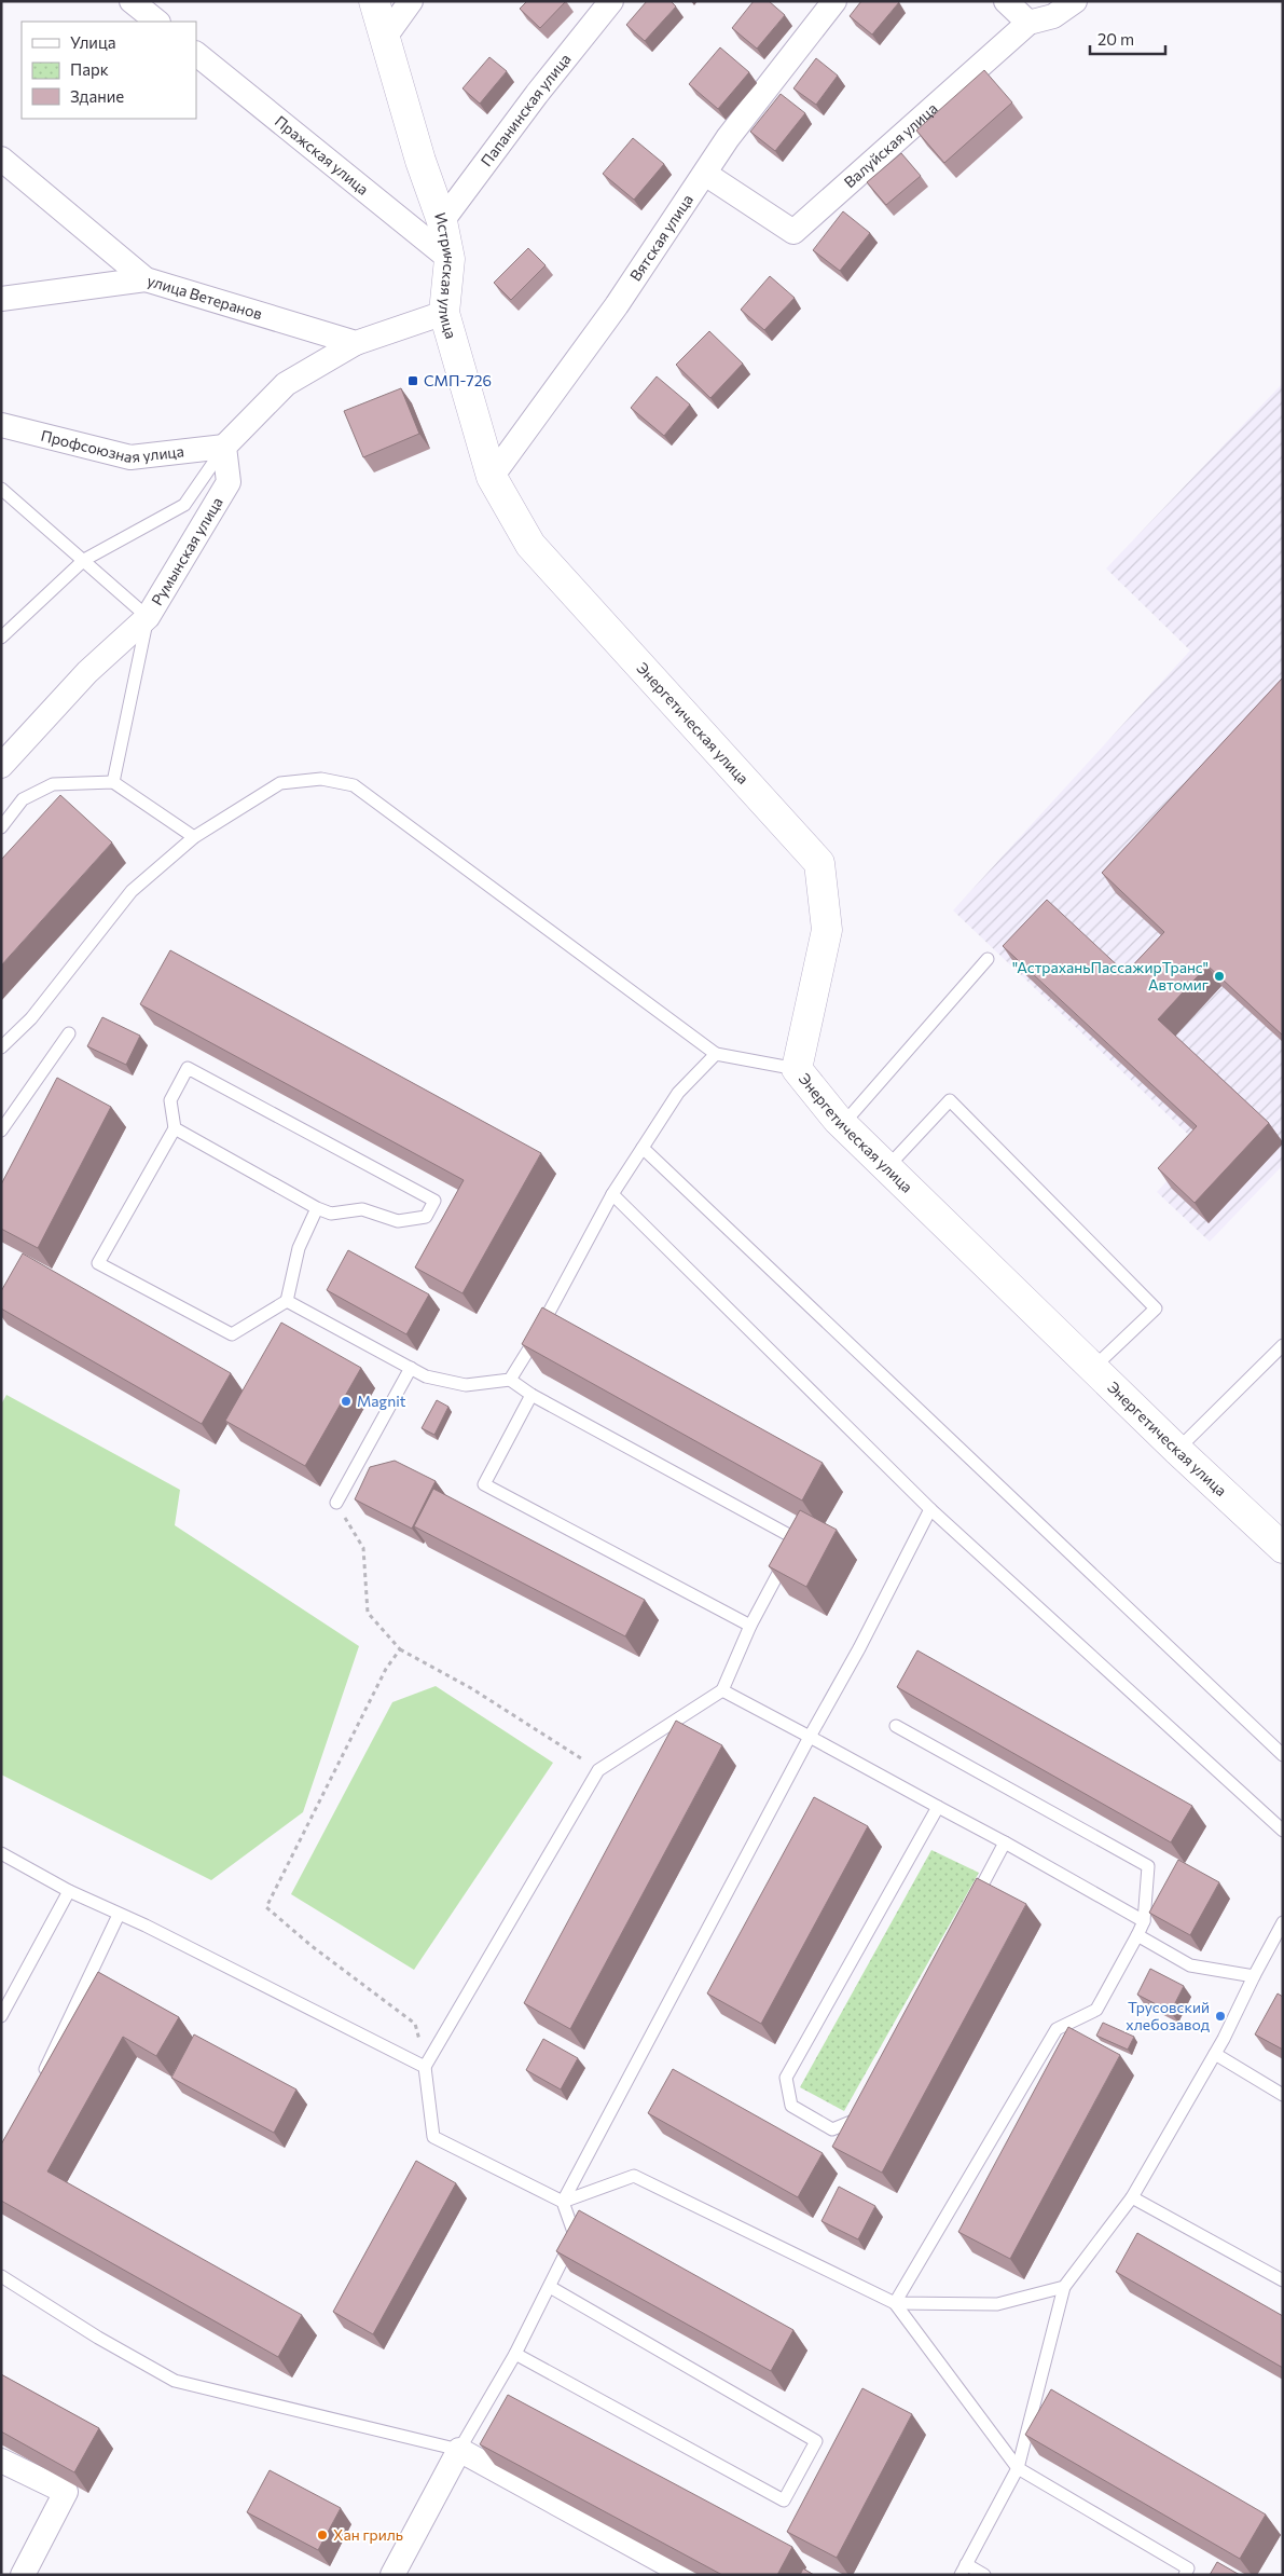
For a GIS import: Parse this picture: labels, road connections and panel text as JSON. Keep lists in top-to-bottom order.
{
  "streets": {
    "street": [
      "Папанинская улица",
      "Валуйская улица",
      "Пражская улица",
      "Вятская улица",
      "Истринская улица",
      "улица Ветеранов",
      "Профсоюзная улица",
      "Румынская улица",
      "Энергетическая улица"
    ]
  },
  "crossings": [
    ["Папанинская улица", "Истринская улица"],
    ["Валуйская улица", "Вятская улица"],
    ["Пражская улица", "Истринская улица"],
    ["Вятская улица", "Истринская улица"],
    ["Истринская улица", "Энергетическая улица"],
    ["Профсоюзная улица", "Румынская улица"]
  ],
  "places": {
    "transit": ["СМП-726"],
    "other": [
      "\"АстраханьПассажирТранс\" Автомиг",
      "Magnit",
      "Трусовский хлебозавод",
      "Хан гриль"
    ]
  },
  "legend": ["Улица", "Парк", "Здание"],
  "scale_bar": "20 m"
}
